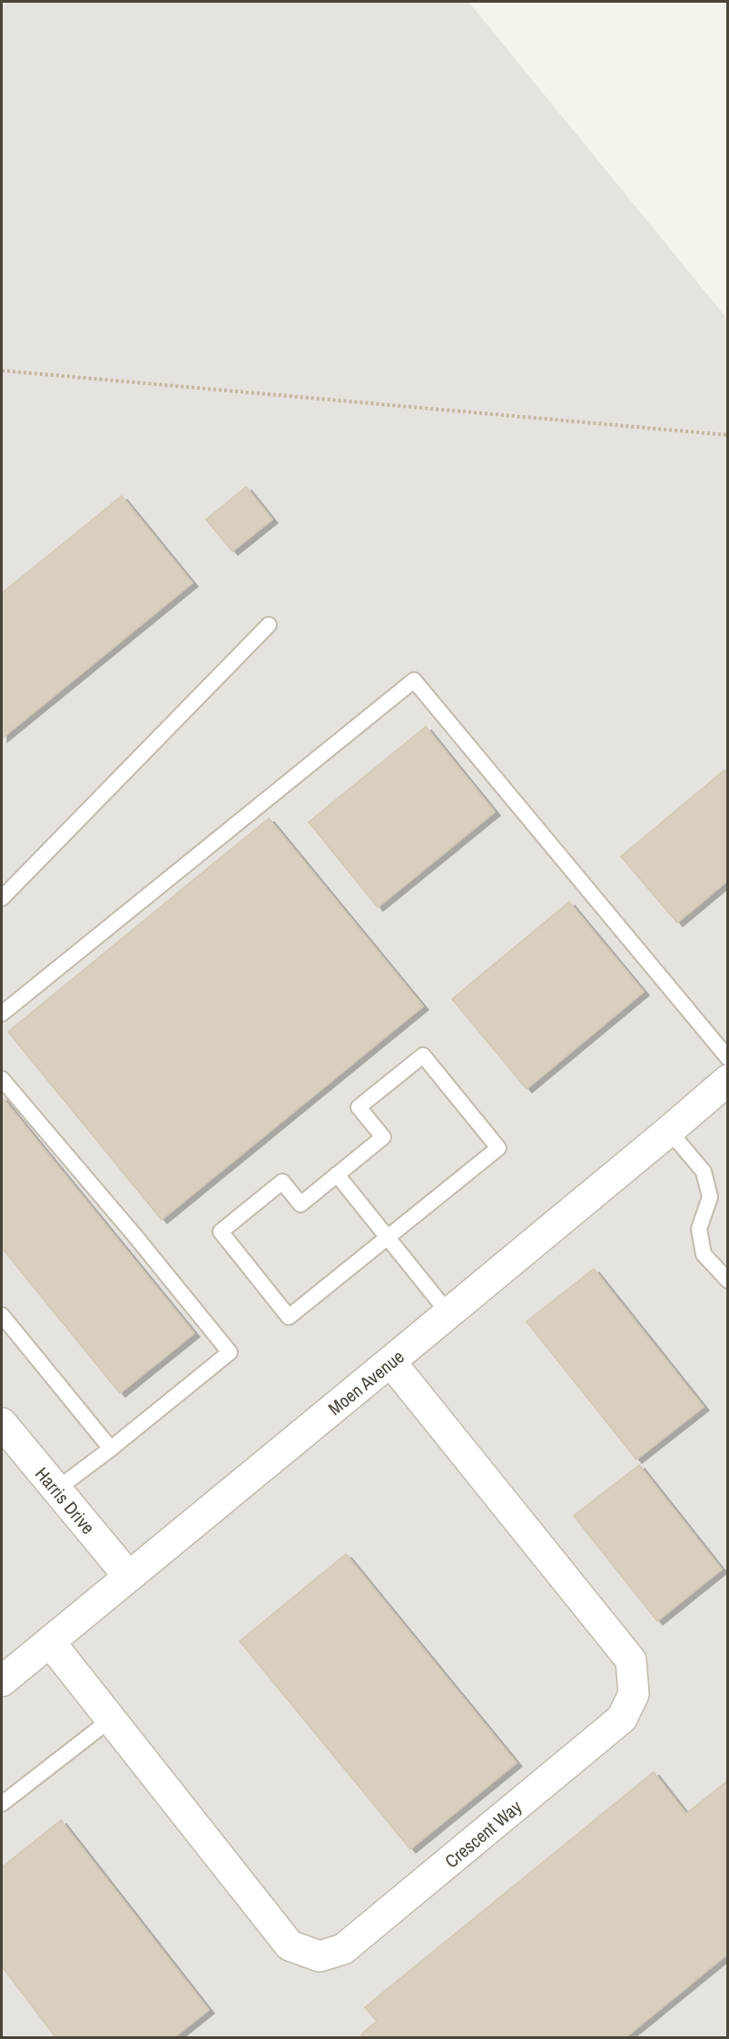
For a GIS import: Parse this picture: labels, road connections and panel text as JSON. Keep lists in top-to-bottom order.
{
  "streets": {
    "street": ["Moen Avenue", "Harris Drive", "Crescent Way"]
  },
  "crossings": [
    ["Moen Avenue", "Harris Drive"],
    ["Moen Avenue", "Crescent Way"]
  ]
}
